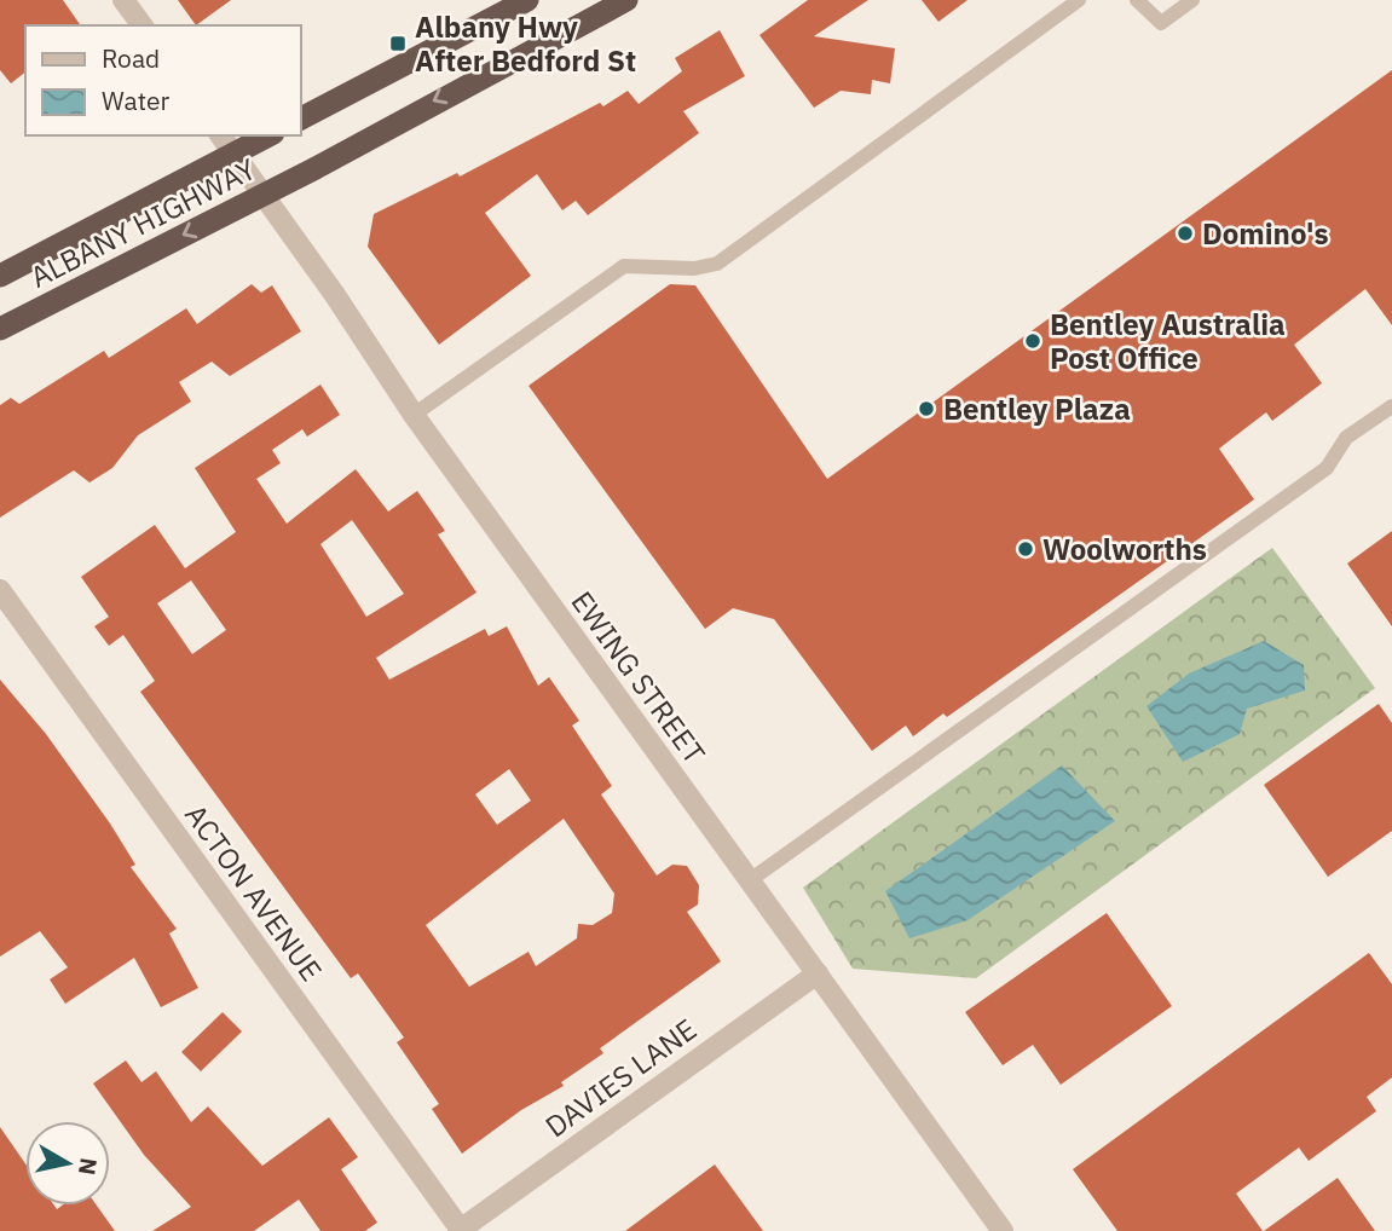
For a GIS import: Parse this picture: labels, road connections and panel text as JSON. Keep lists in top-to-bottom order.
{
  "streets": {
    "highway": ["ALBANY HIGHWAY"],
    "street": ["EWING STREET", "ACTON AVENUE", "DAVIES LANE"]
  },
  "crossings": [
    ["ALBANY HIGHWAY", "EWING STREET"],
    ["EWING STREET", "DAVIES LANE"],
    ["ACTON AVENUE", "DAVIES LANE"]
  ],
  "places": {
    "transit": ["Albany Hwy After Bedford St"],
    "other": [
      "Domino's",
      "Bentley Australia Post Office",
      "Bentley Plaza",
      "Woolworths"
    ]
  },
  "legend": ["Road", "Water"],
  "north": "right"
}
